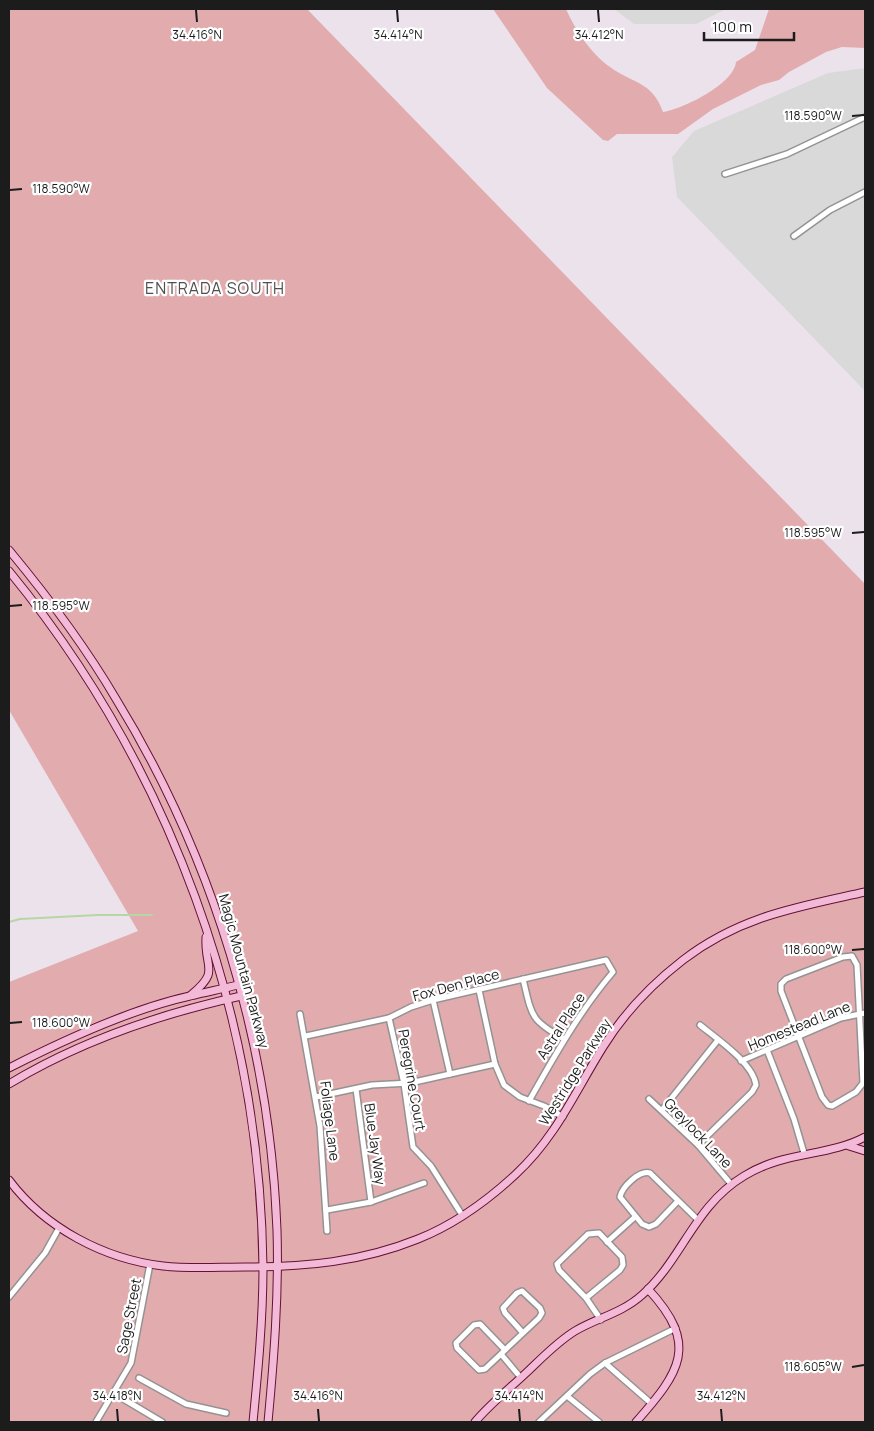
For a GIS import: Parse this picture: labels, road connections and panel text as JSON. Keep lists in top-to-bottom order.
{
  "streets": {
    "street": [
      "Magic Mountain Parkway",
      "Fox Den Place",
      "Astral Place",
      "Homestead Lane",
      "Westridge Parkway",
      "Peregrine Court",
      "Foliage Lane",
      "Greylock Lane",
      "Blue Jay Way",
      "Sage Street"
    ]
  },
  "crossings": [
    ["Magic Mountain Parkway", "Westridge Parkway"],
    ["Fox Den Place", "Astral Place"],
    ["Fox Den Place", "Peregrine Court"],
    ["Fox Den Place", "Foliage Lane"],
    ["Westridge Parkway", "Peregrine Court"],
    ["Westridge Parkway", "Sage Street"]
  ],
  "districts": ["ENTRADA SOUTH"],
  "scale_bar": "100 m",
  "coordinates": [
    "34.416°N",
    "34.414°N",
    "34.412°N",
    "118.590°W",
    "118.595°W",
    "118.600°W",
    "118.605°W",
    "34.418°N"
  ]
}
